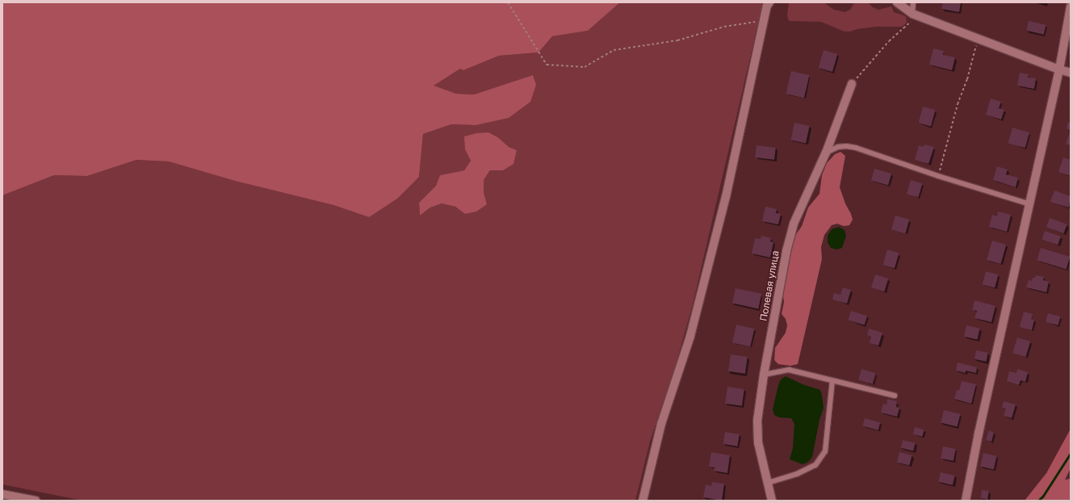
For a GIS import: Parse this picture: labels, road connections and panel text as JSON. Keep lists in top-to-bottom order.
{
  "streets": {
    "street": ["Полевая улица"]
  }
}
